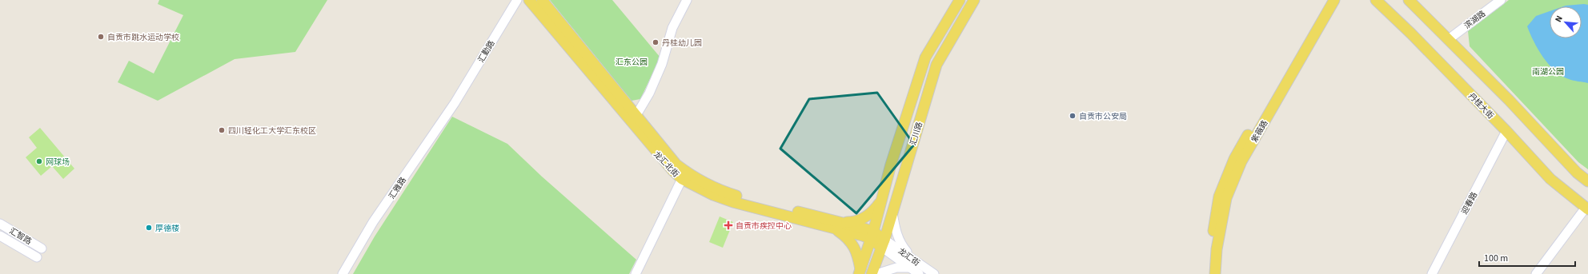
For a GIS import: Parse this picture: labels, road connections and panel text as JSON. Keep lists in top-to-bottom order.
{
  "streets": {
    "main road": [
      "丹桂大街",
      "紫薇路",
      "汇川路",
      "龙汇北街"
    ],
    "street": [
      "滨湖路",
      "汇勤路",
      "汇雅路",
      "迎春路",
      "汇智路",
      "龙汇街"
    ]
  },
  "crossings": [
    ["汇勤路", "汇雅路"],
    ["丹桂大街", "迎春路"],
    ["汇川路", "龙汇北街"],
    ["汇川路", "龙汇街"],
    ["龙汇北街", "龙汇街"]
  ],
  "parks": ["汇东公园", "南湖公园"],
  "places": {
    "other": [
      "自贡市跳水运动学校",
      "丹桂幼儿园",
      "自贡市公安局",
      "四川轻化工大学汇东校区",
      "网球场",
      "厚德楼"
    ],
    "health": ["自贡市疾控中心"]
  },
  "scale_bar": "100 m",
  "north": "top left"
}
